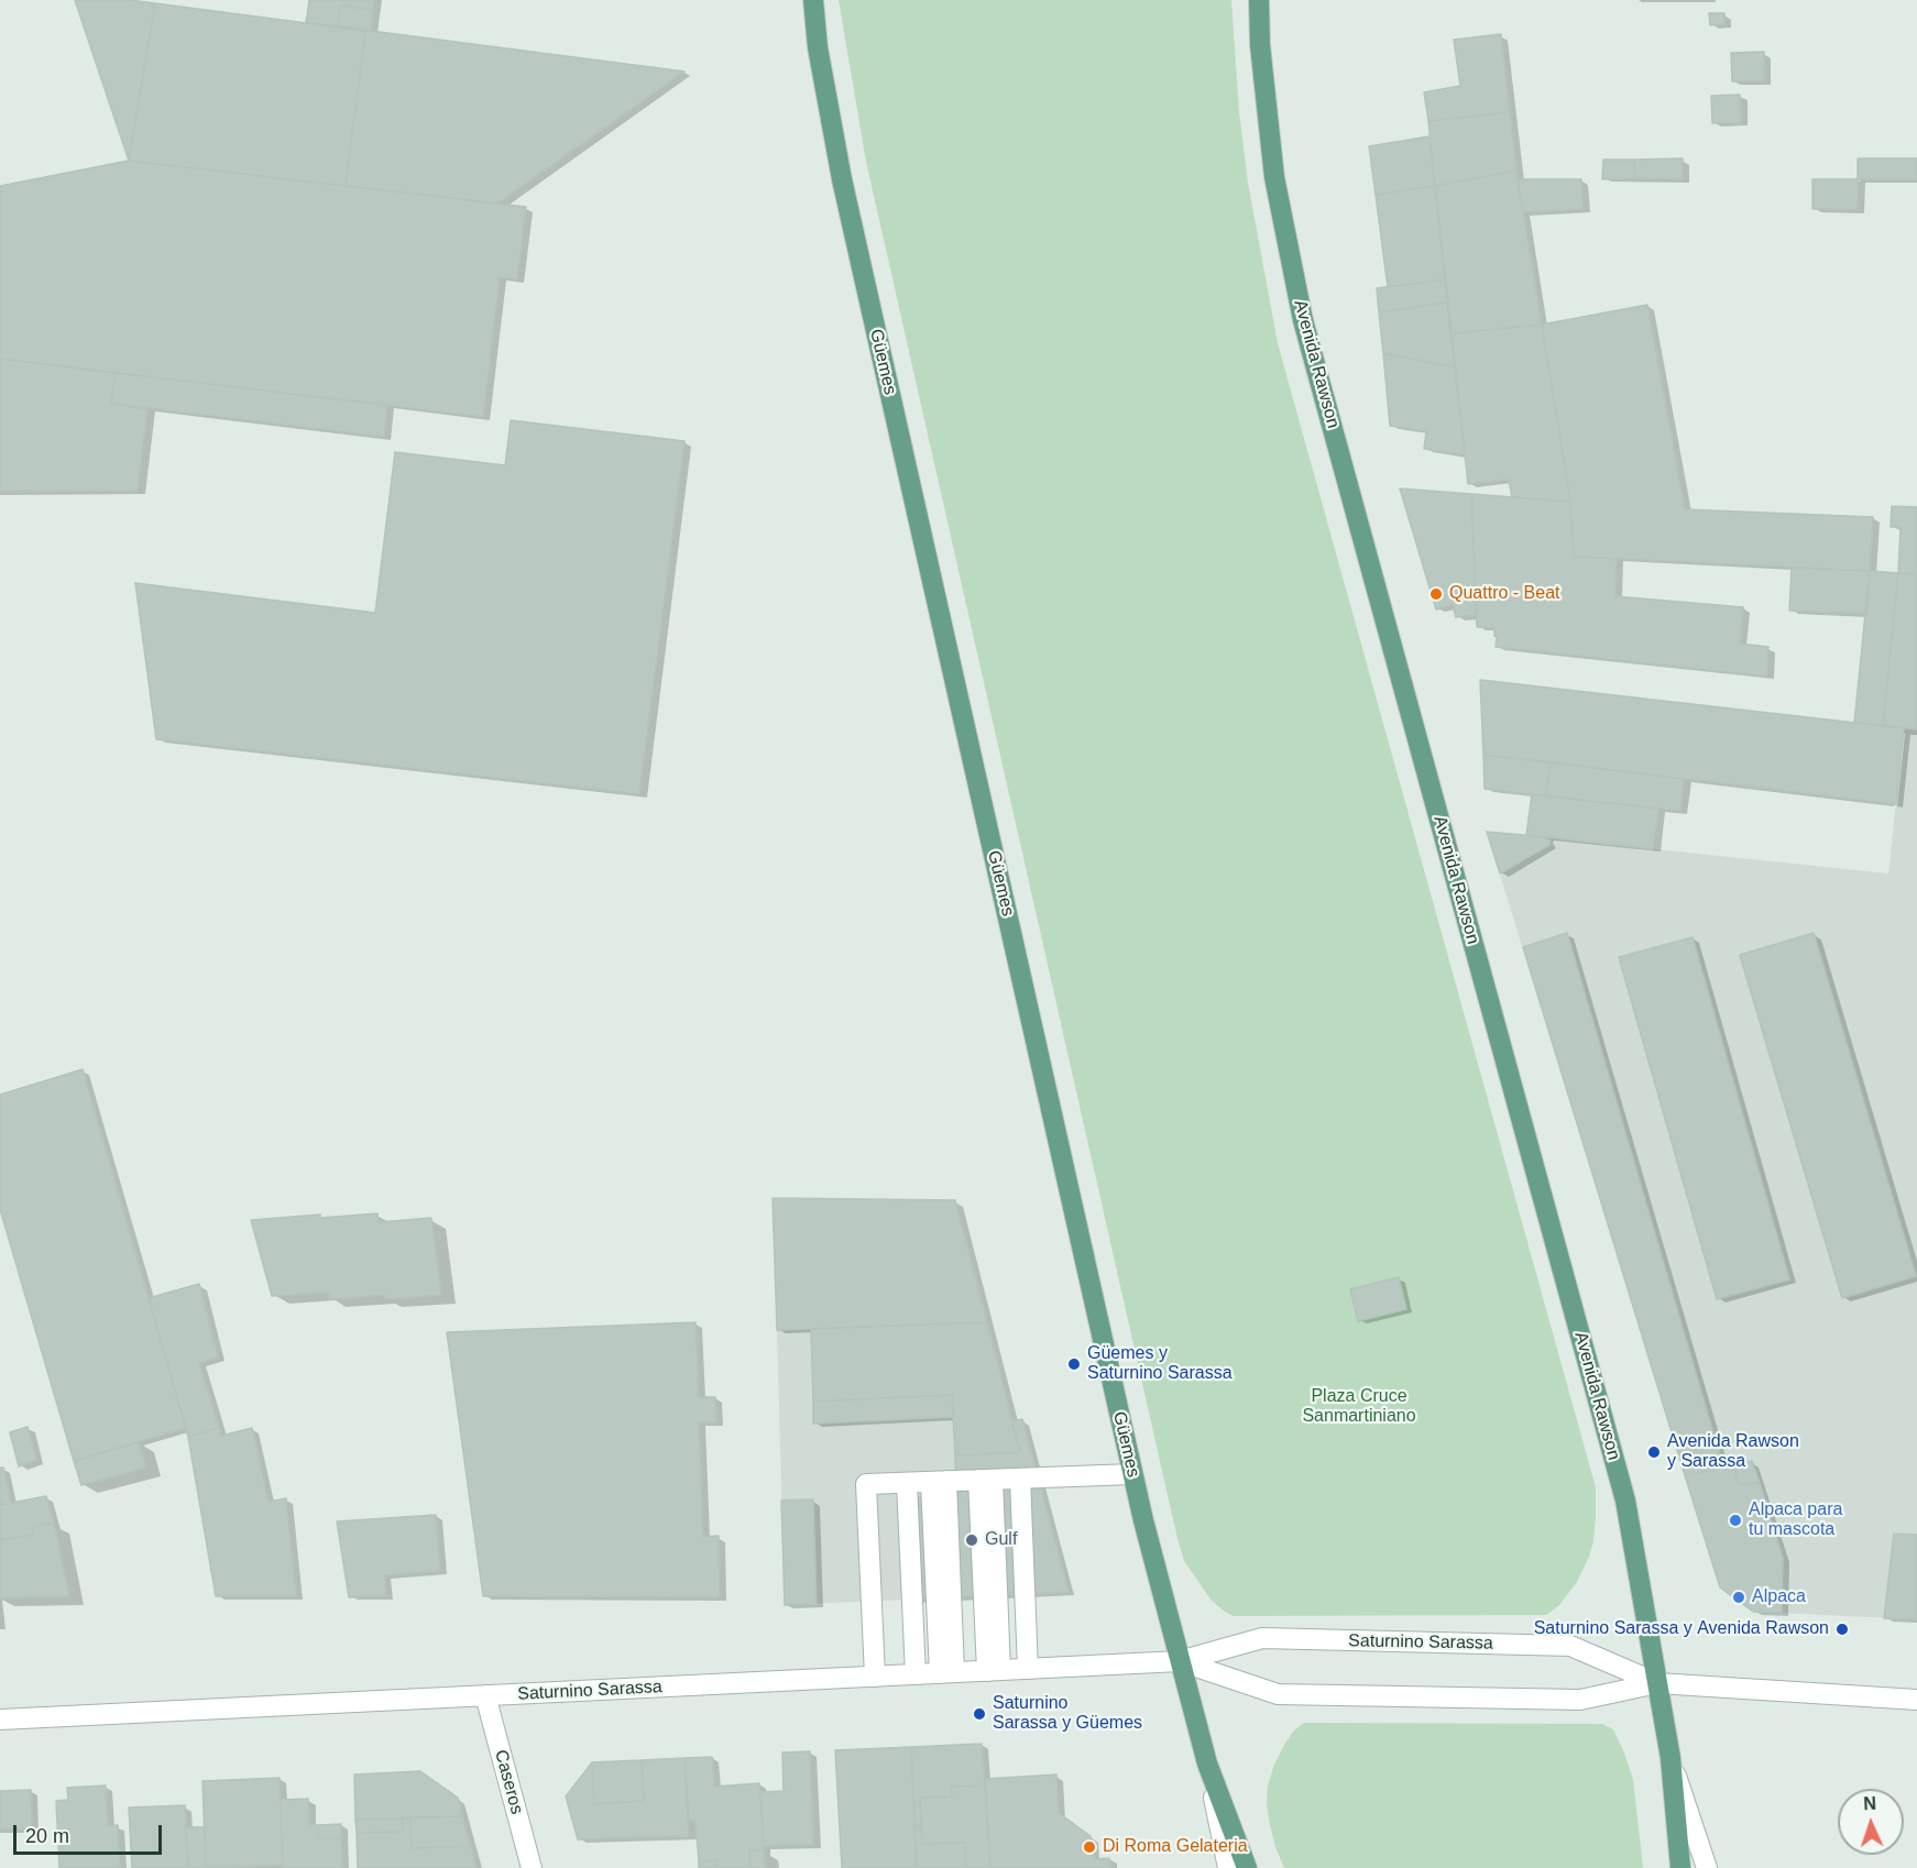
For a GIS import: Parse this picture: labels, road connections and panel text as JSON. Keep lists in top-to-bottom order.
{
  "streets": {
    "main road": ["Güemes", "Avenida Rawson"],
    "street": ["Saturnino Sarassa", "Caseros"]
  },
  "crossings": [
    ["Güemes", "Saturnino Sarassa"],
    ["Avenida Rawson", "Saturnino Sarassa"],
    ["Saturnino Sarassa", "Caseros"]
  ],
  "parks": ["Plaza Cruce Sanmartiniano"],
  "places": [
    "Quattro - Beat",
    "Güemes y Saturnino Sarassa",
    "Avenida Rawson y Sarassa",
    "Alpaca para tu mascota",
    "Gulf",
    "Alpaca",
    "Saturnino Sarassa y Avenida Rawson",
    "Saturnino Sarassa y Güemes",
    "Di Roma Gelateria"
  ],
  "scale_bar": "20 m",
  "north": "top"
}
